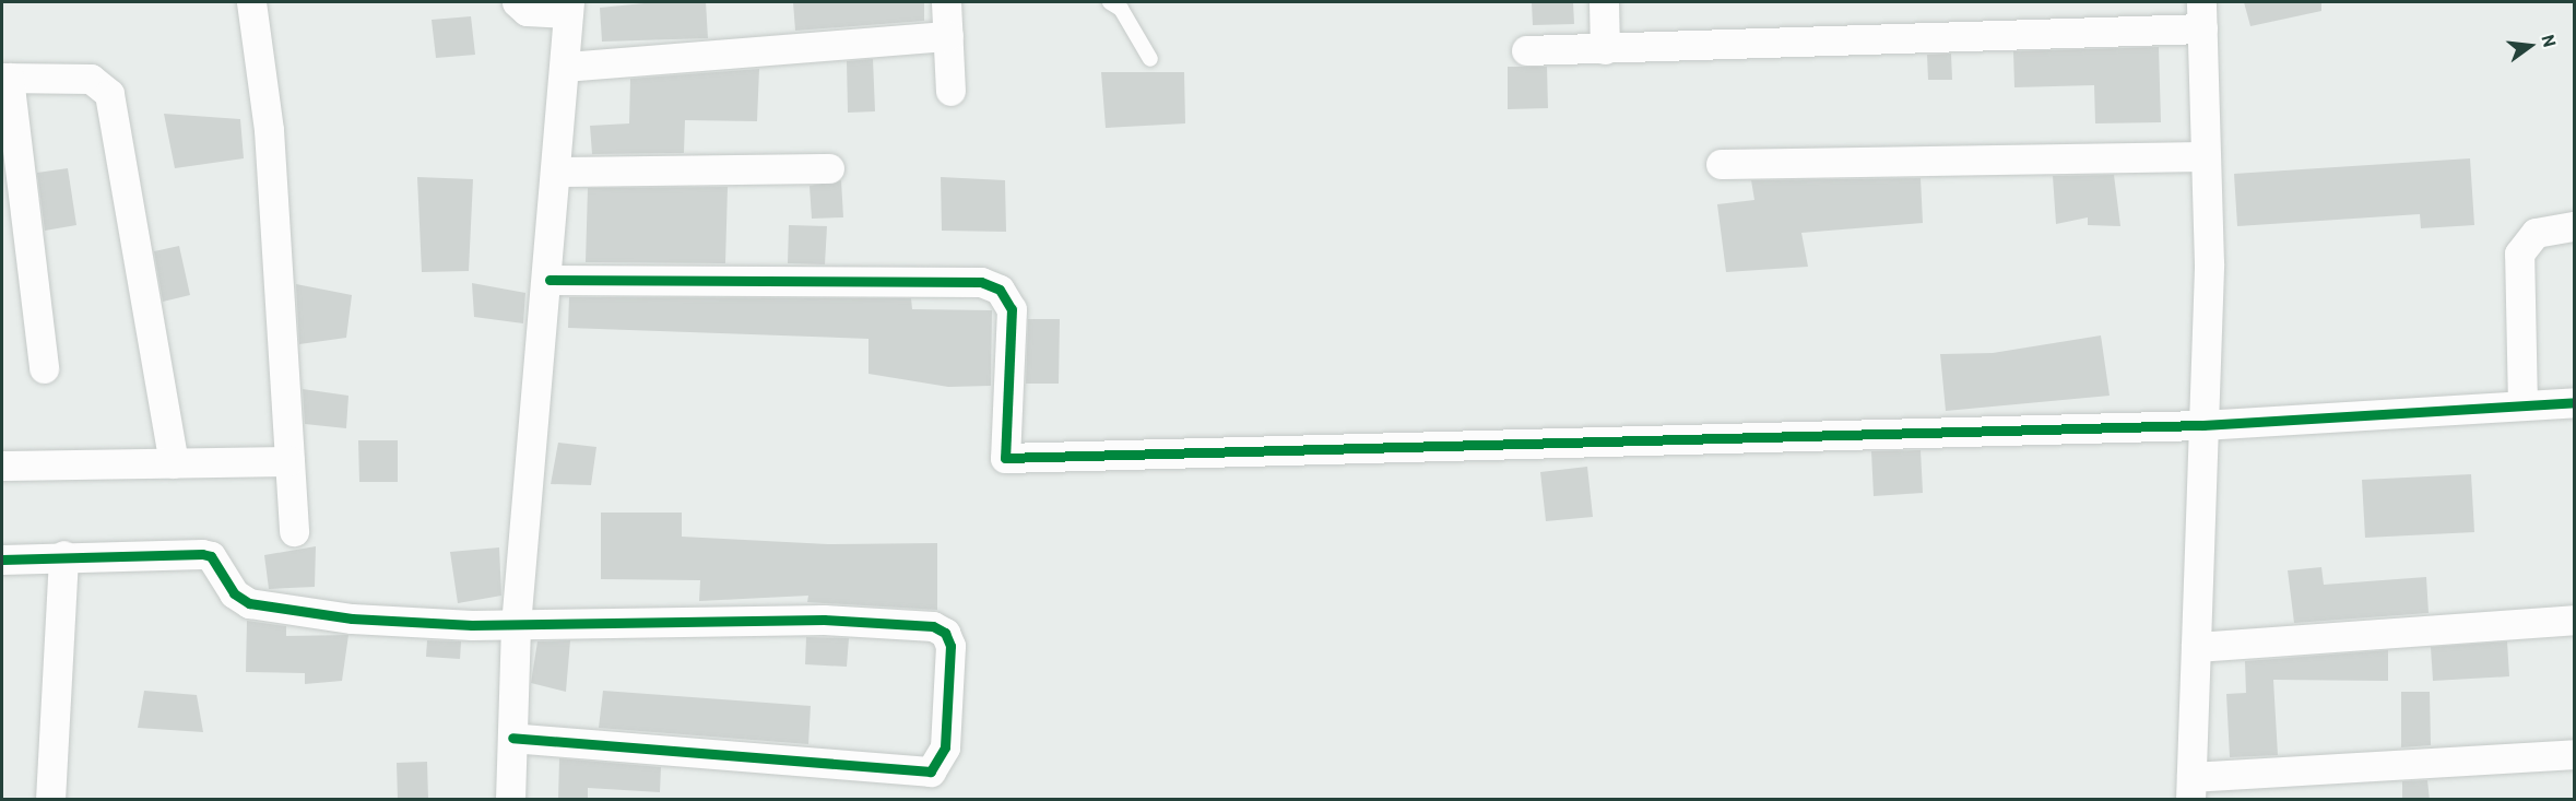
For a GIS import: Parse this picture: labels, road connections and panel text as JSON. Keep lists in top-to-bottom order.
{
  "north": "right"
}
